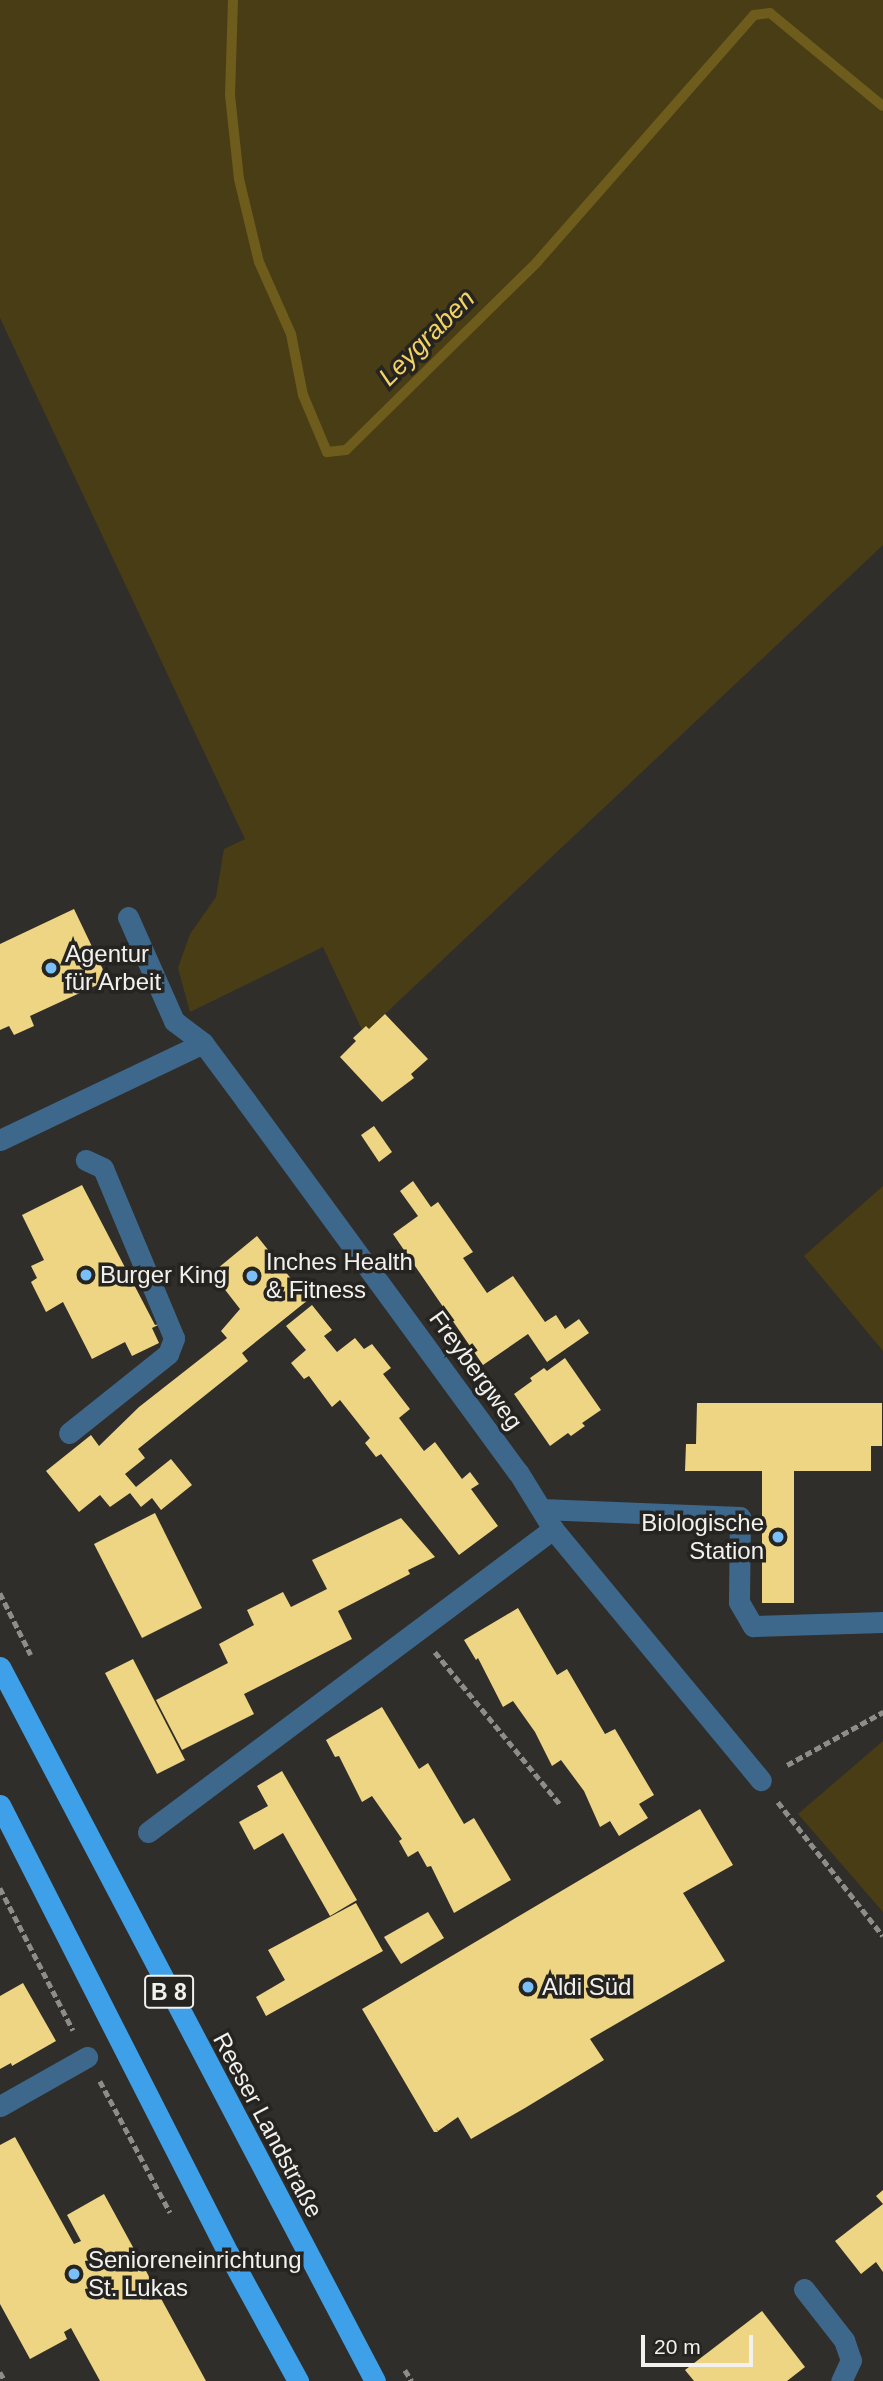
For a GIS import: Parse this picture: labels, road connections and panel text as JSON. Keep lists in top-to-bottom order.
{
  "streets": {
    "main road": ["B 8", "Reeser Landstraße"],
    "street": ["Freybergweg"]
  },
  "water": ["Leygraben"],
  "places": [
    "Agentur für Arbeit",
    "Burger King",
    "Inches Health & Fitness",
    "Biologische Station",
    "Aldi Süd",
    "Senioreneinrichtung St. Lukas"
  ],
  "scale_bar": "20 m"
}
